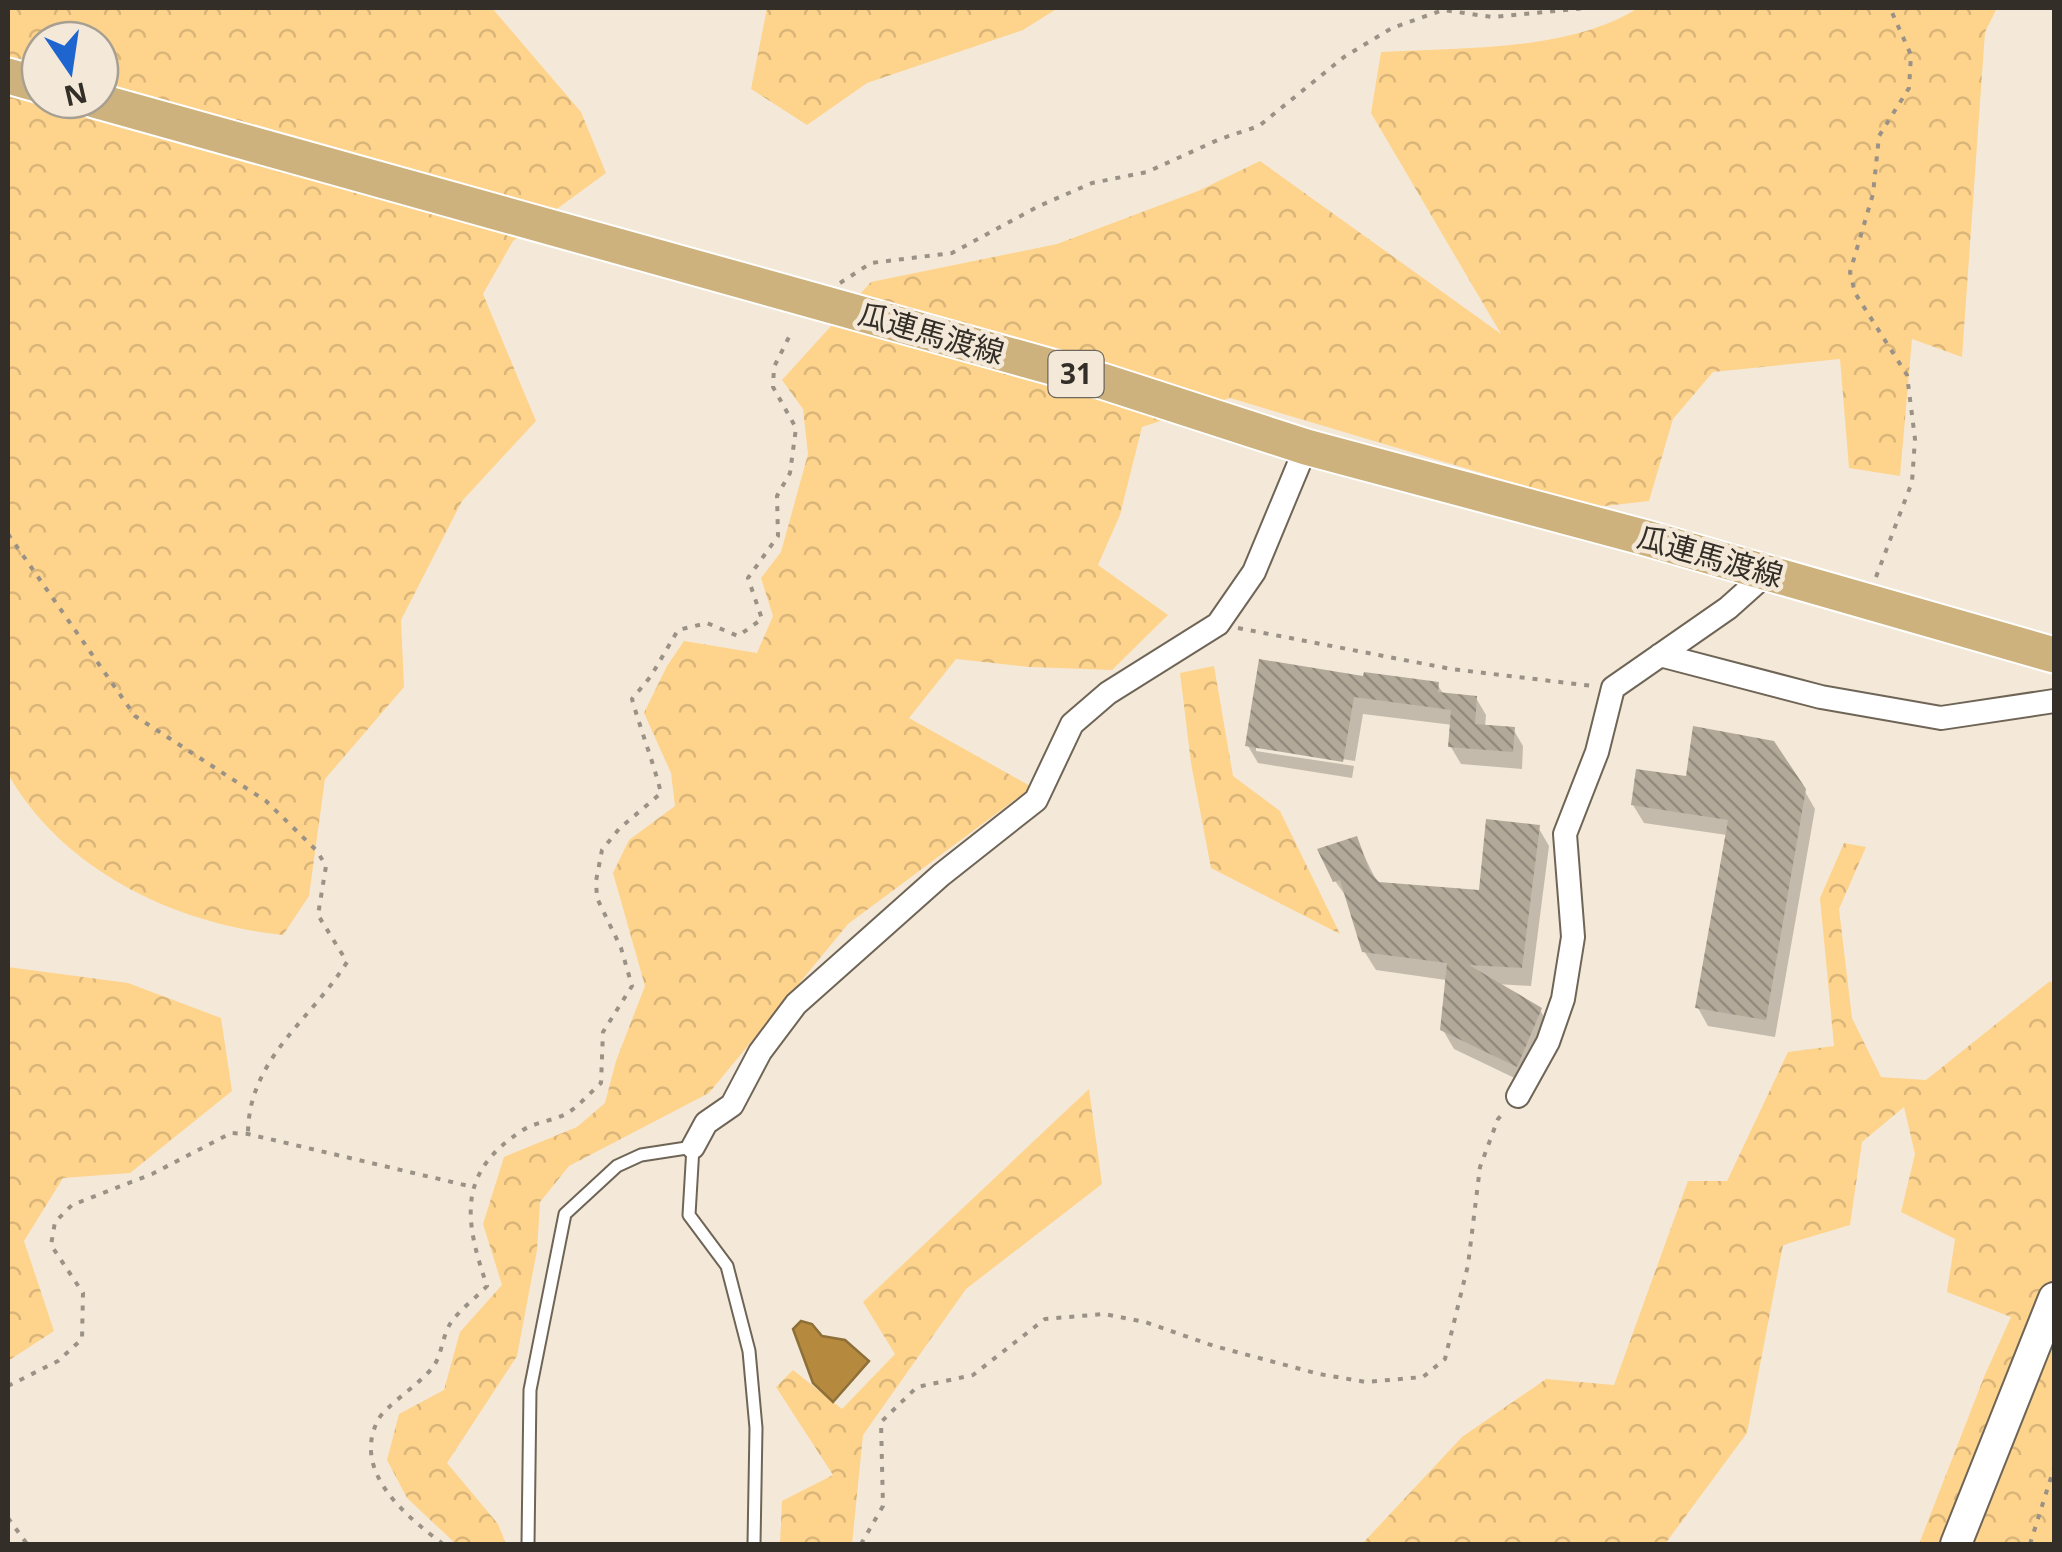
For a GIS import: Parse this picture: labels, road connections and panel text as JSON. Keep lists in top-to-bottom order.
{
  "streets": {
    "main road": ["瓜連馬渡線", "31"]
  },
  "north": "bottom"
}
